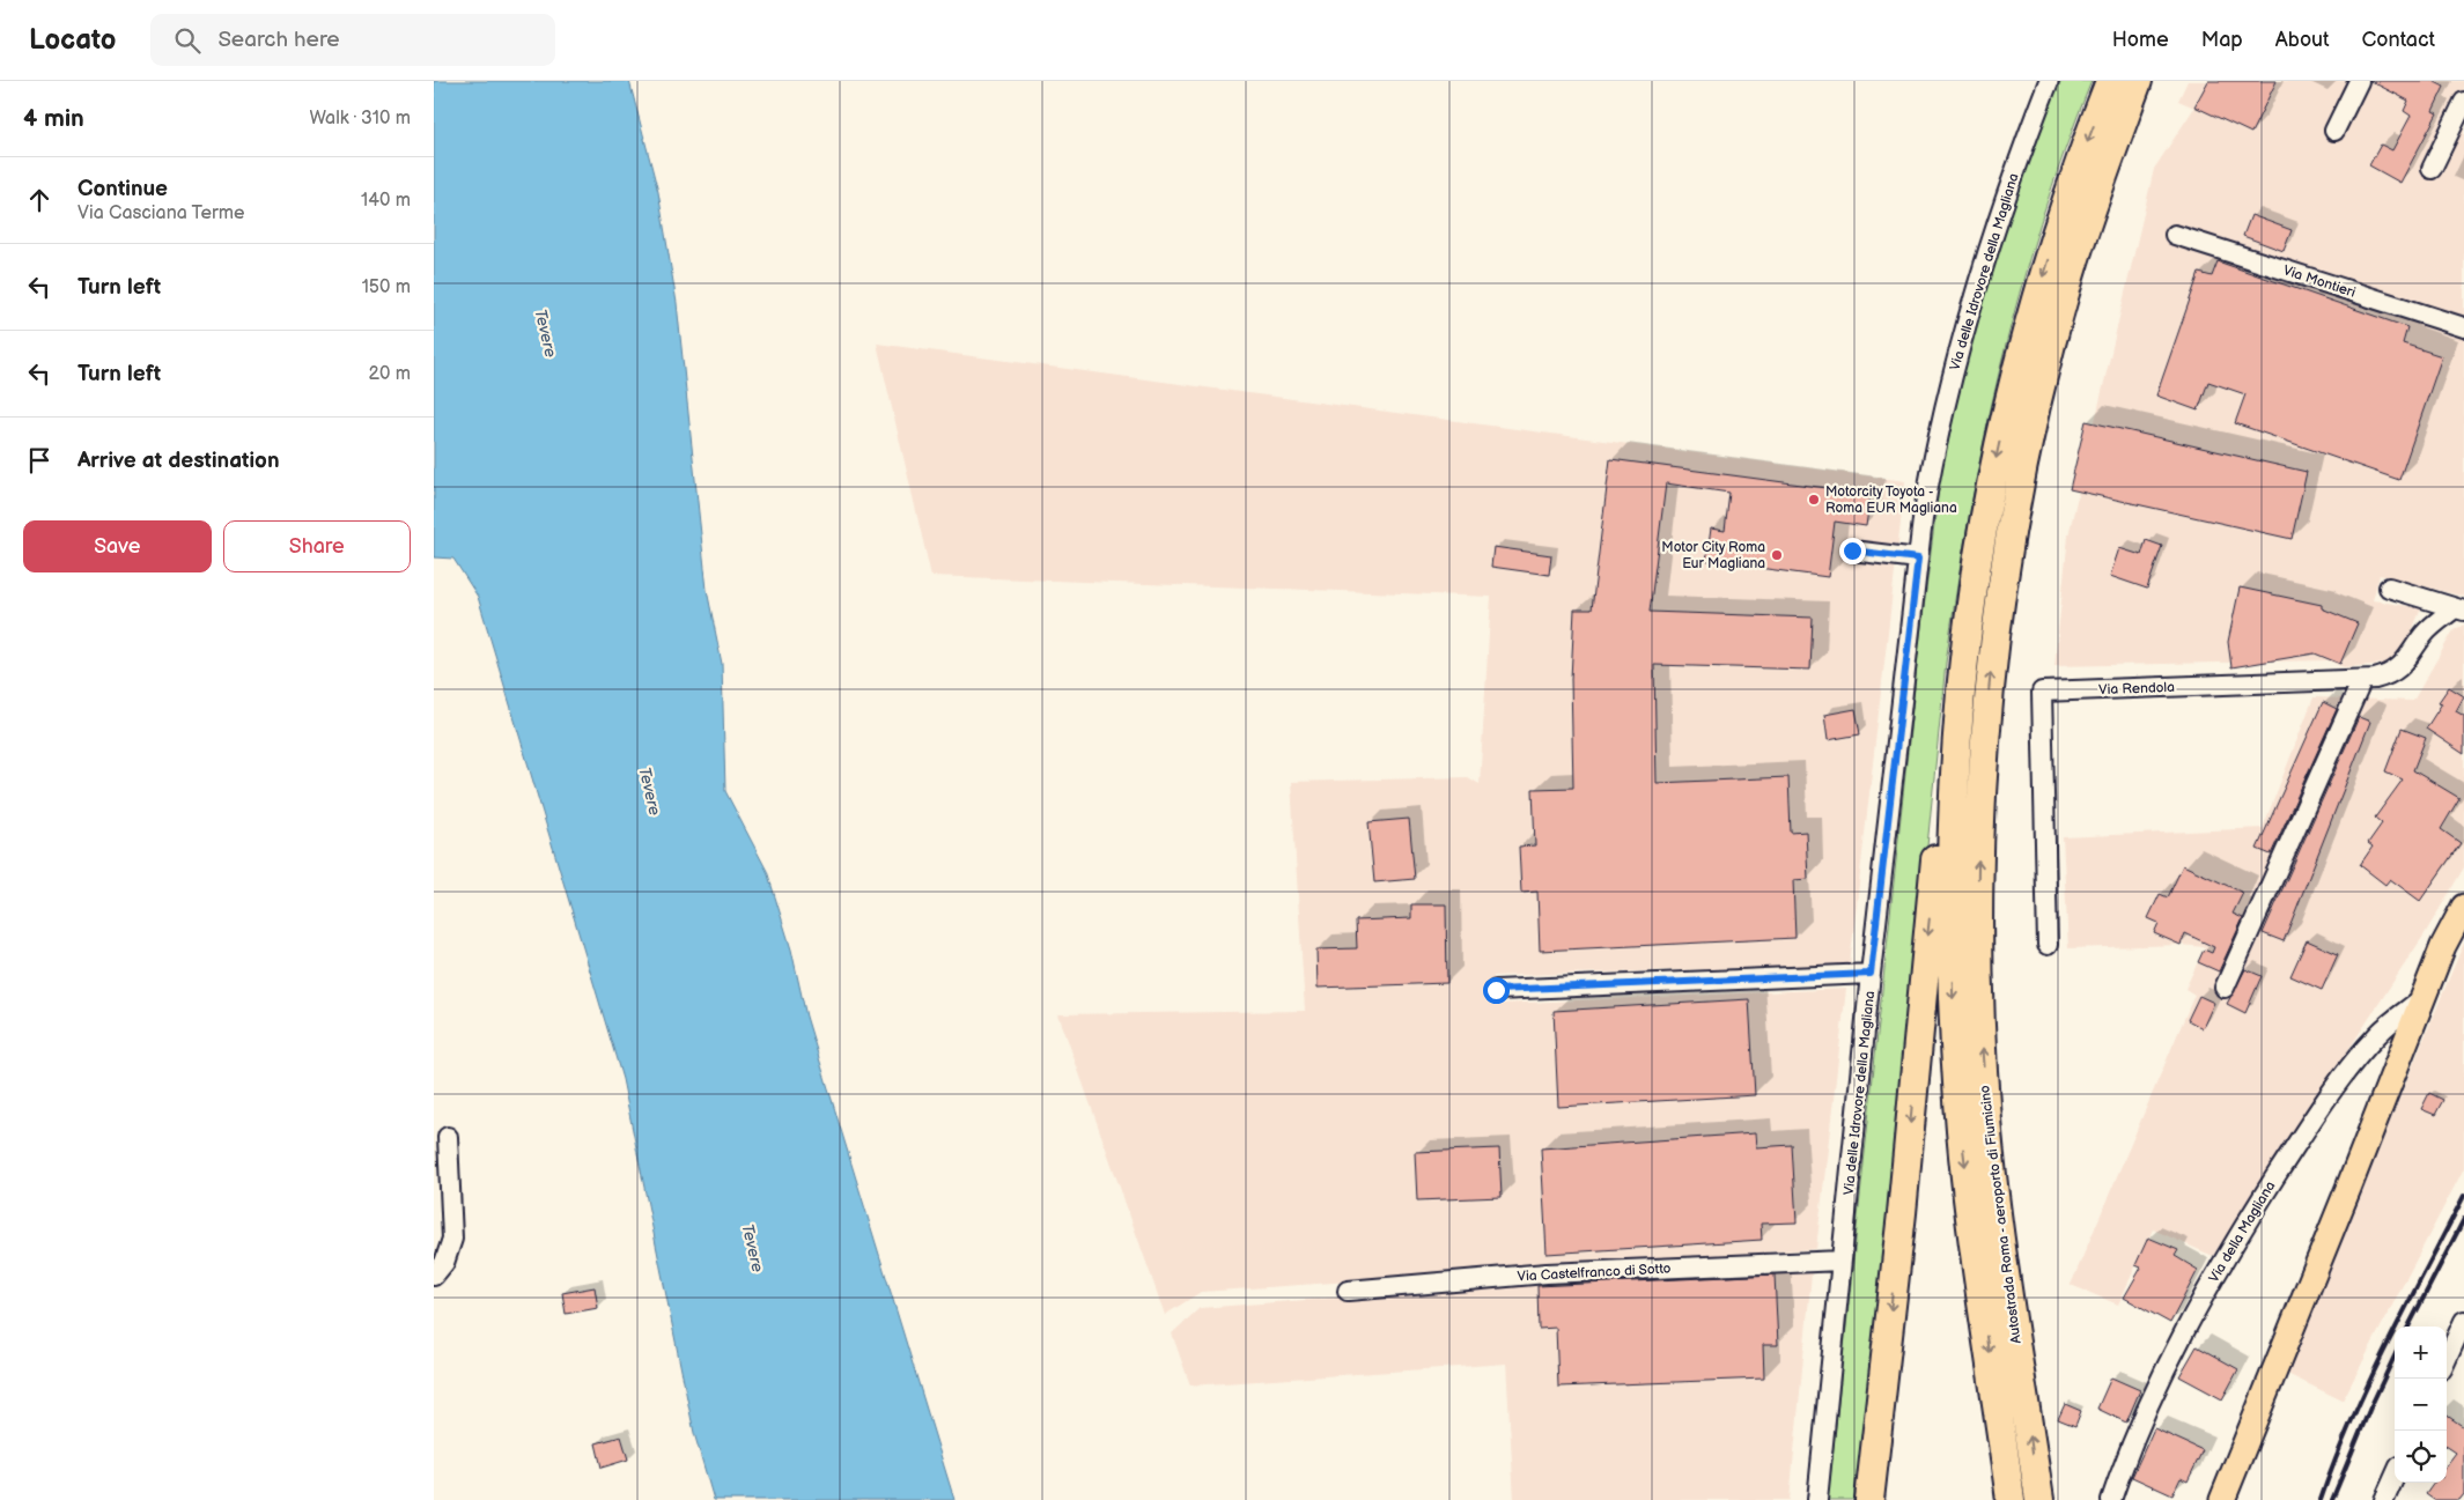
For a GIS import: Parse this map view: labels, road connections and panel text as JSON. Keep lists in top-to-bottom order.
{
  "streets": {
    "highway": ["Autostrada Roma - aeroporto di Fiumicino"],
    "street": [
      "Via delle Idrovore della Magliana",
      "Via Montieri",
      "Via Rendola",
      "Via della Magliana",
      "Via Castelfranco di Sotto"
    ]
  },
  "crossings": [
    ["Via delle Idrovore della Magliana", "Via Castelfranco di Sotto"]
  ],
  "water": ["Tevere"],
  "places": ["Motorcity Toyota - Roma EUR Magliana", "Motor City Roma Eur Magliana"],
  "page": {
    "header": "Locato",
    "search": "Search here",
    "nav": [
      "Home",
      "Map",
      "About",
      "Contact"
    ],
    "heading": ["4 min", "Walk · 310 m"],
    "list": [
      ["Continue", "Via Casciana Terme", "140 m"],
      ["Turn left", "150 m"],
      ["Turn left", "20 m"],
      "Arrive at destination"
    ],
    "buttons": ["Save", "Share"],
    "map_buttons": ["+", "−"]
  }
}
